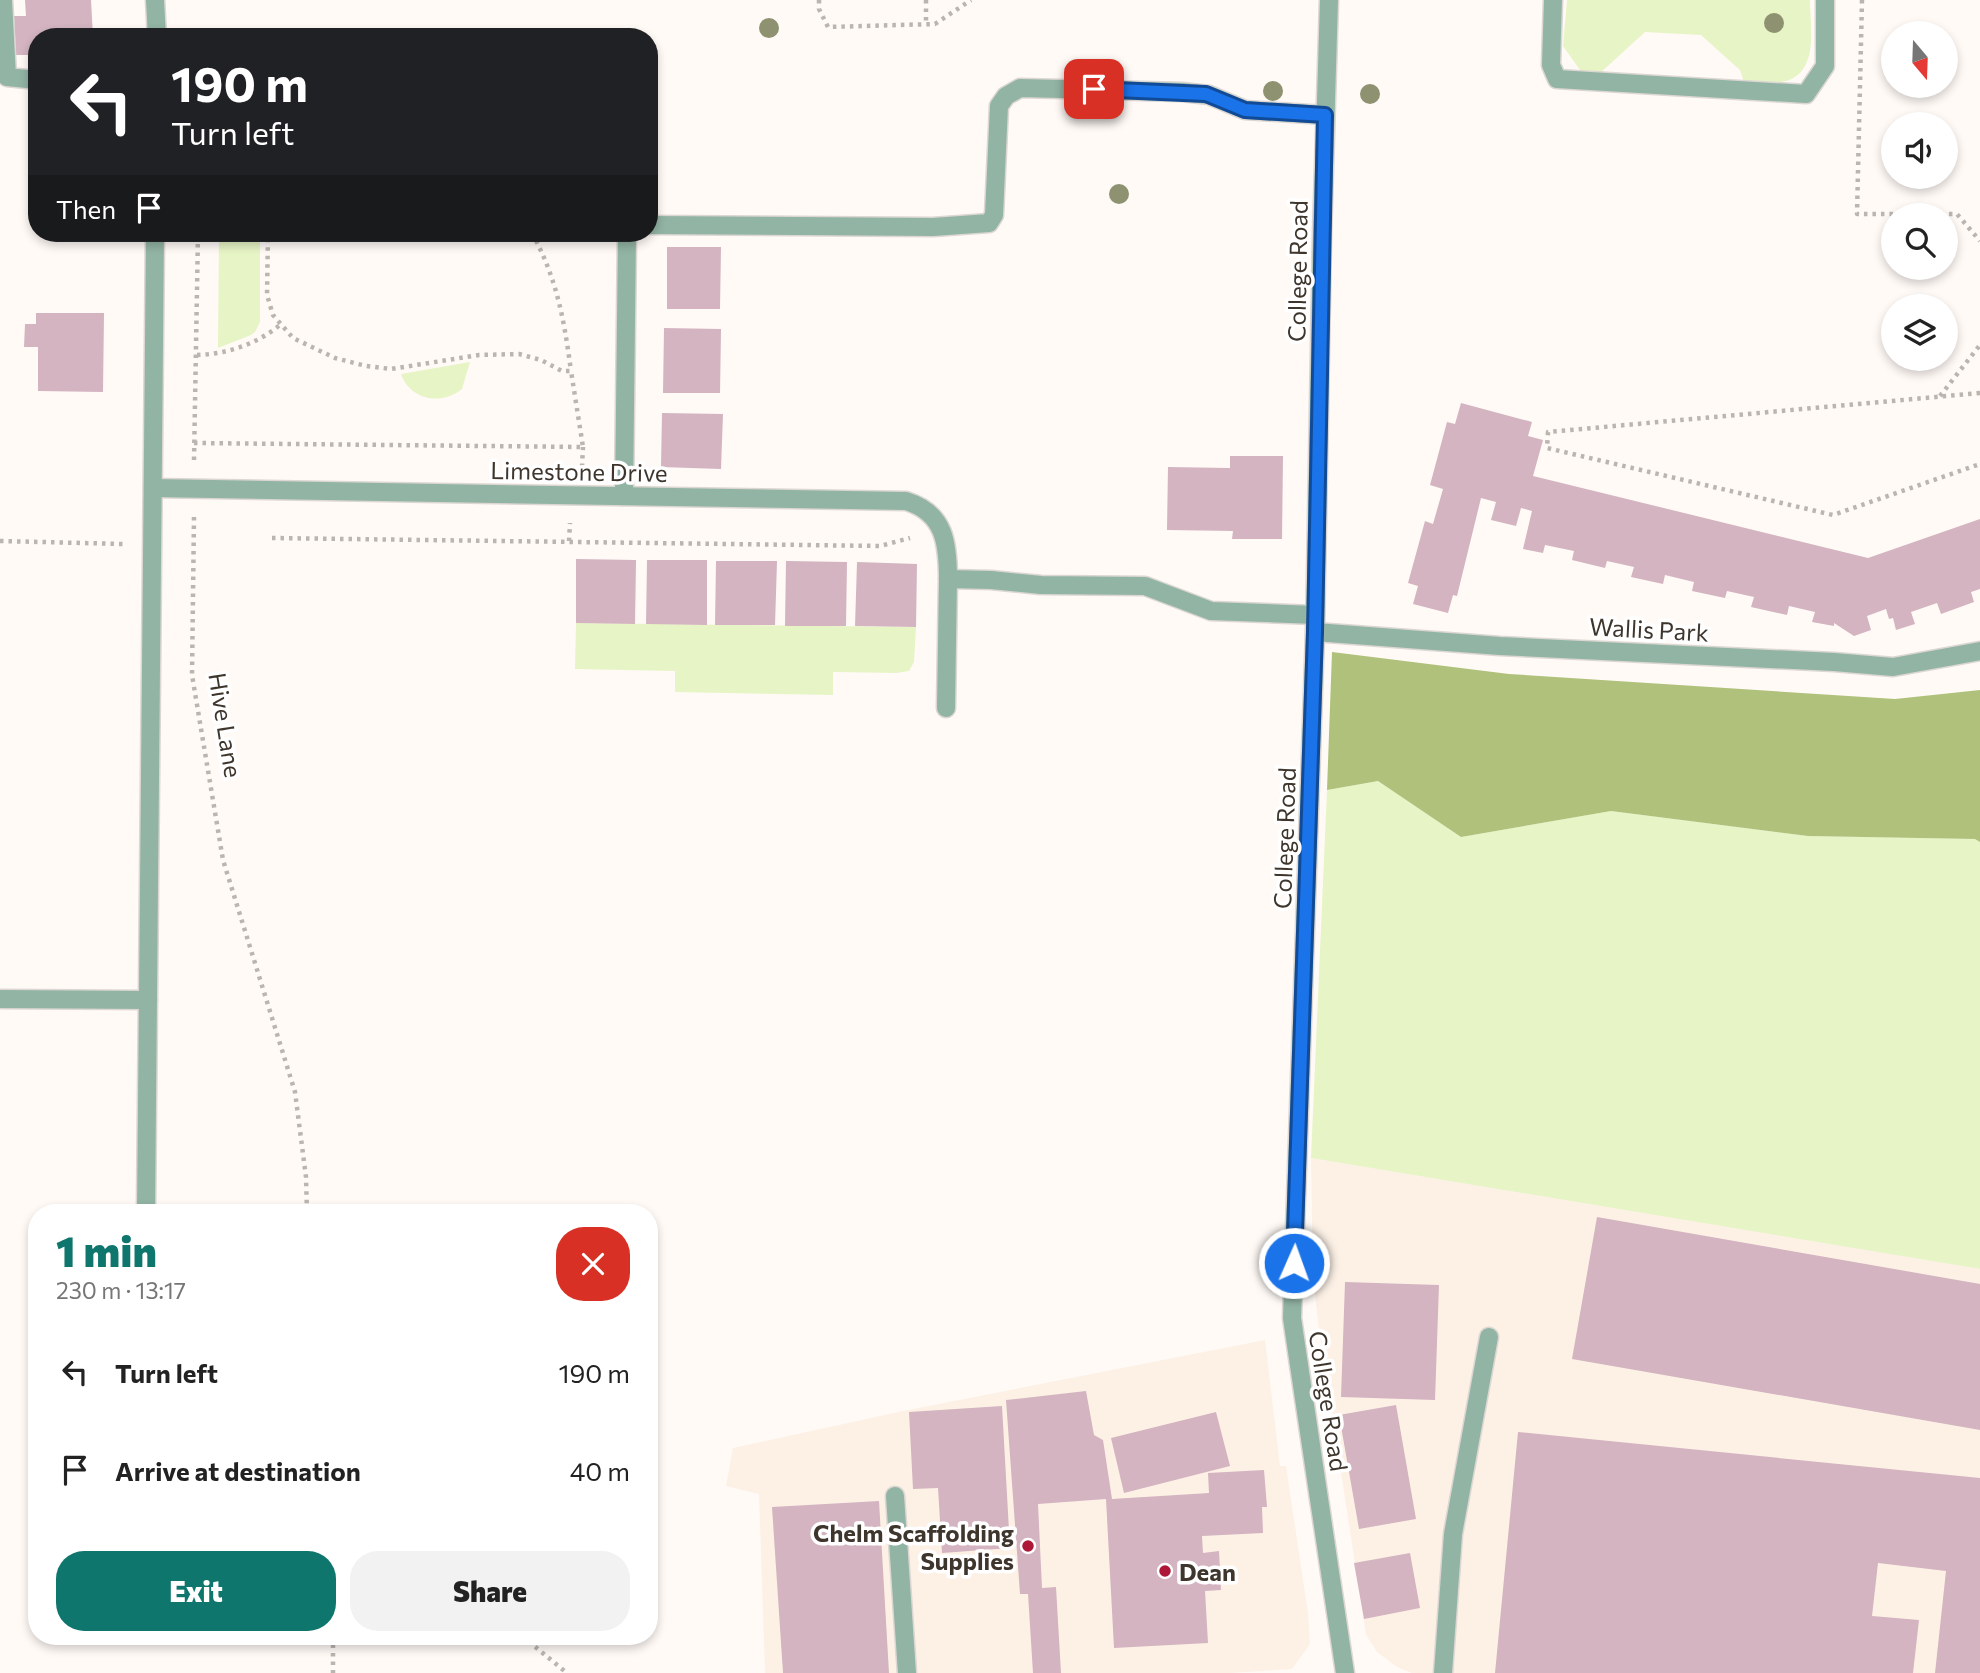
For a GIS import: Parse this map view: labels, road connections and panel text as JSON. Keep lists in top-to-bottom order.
{
  "streets": {
    "street": ["College Road", "Limestone Drive", "Wallis Park"],
    "path": ["Hive Lane"]
  },
  "crossings": [
    ["College Road", "Wallis Park"],
    ["Limestone Drive", "Wallis Park"],
    ["Limestone Drive", "Hive Lane"]
  ],
  "places": ["Chelm Scaffolding Supplies", "Dean"],
  "north": "bottom",
  "page": {
    "turn": ["190 m", "Turn left"],
    "then": "Then",
    "heading": ["1 min", "230 m · 13:17"],
    "list": [
      {
        "name": "Turn left",
        "value": "190 m"
      },
      {
        "name": "Arrive at destination",
        "value": "40 m"
      }
    ],
    "buttons": ["Exit", "Share"]
  }
}
